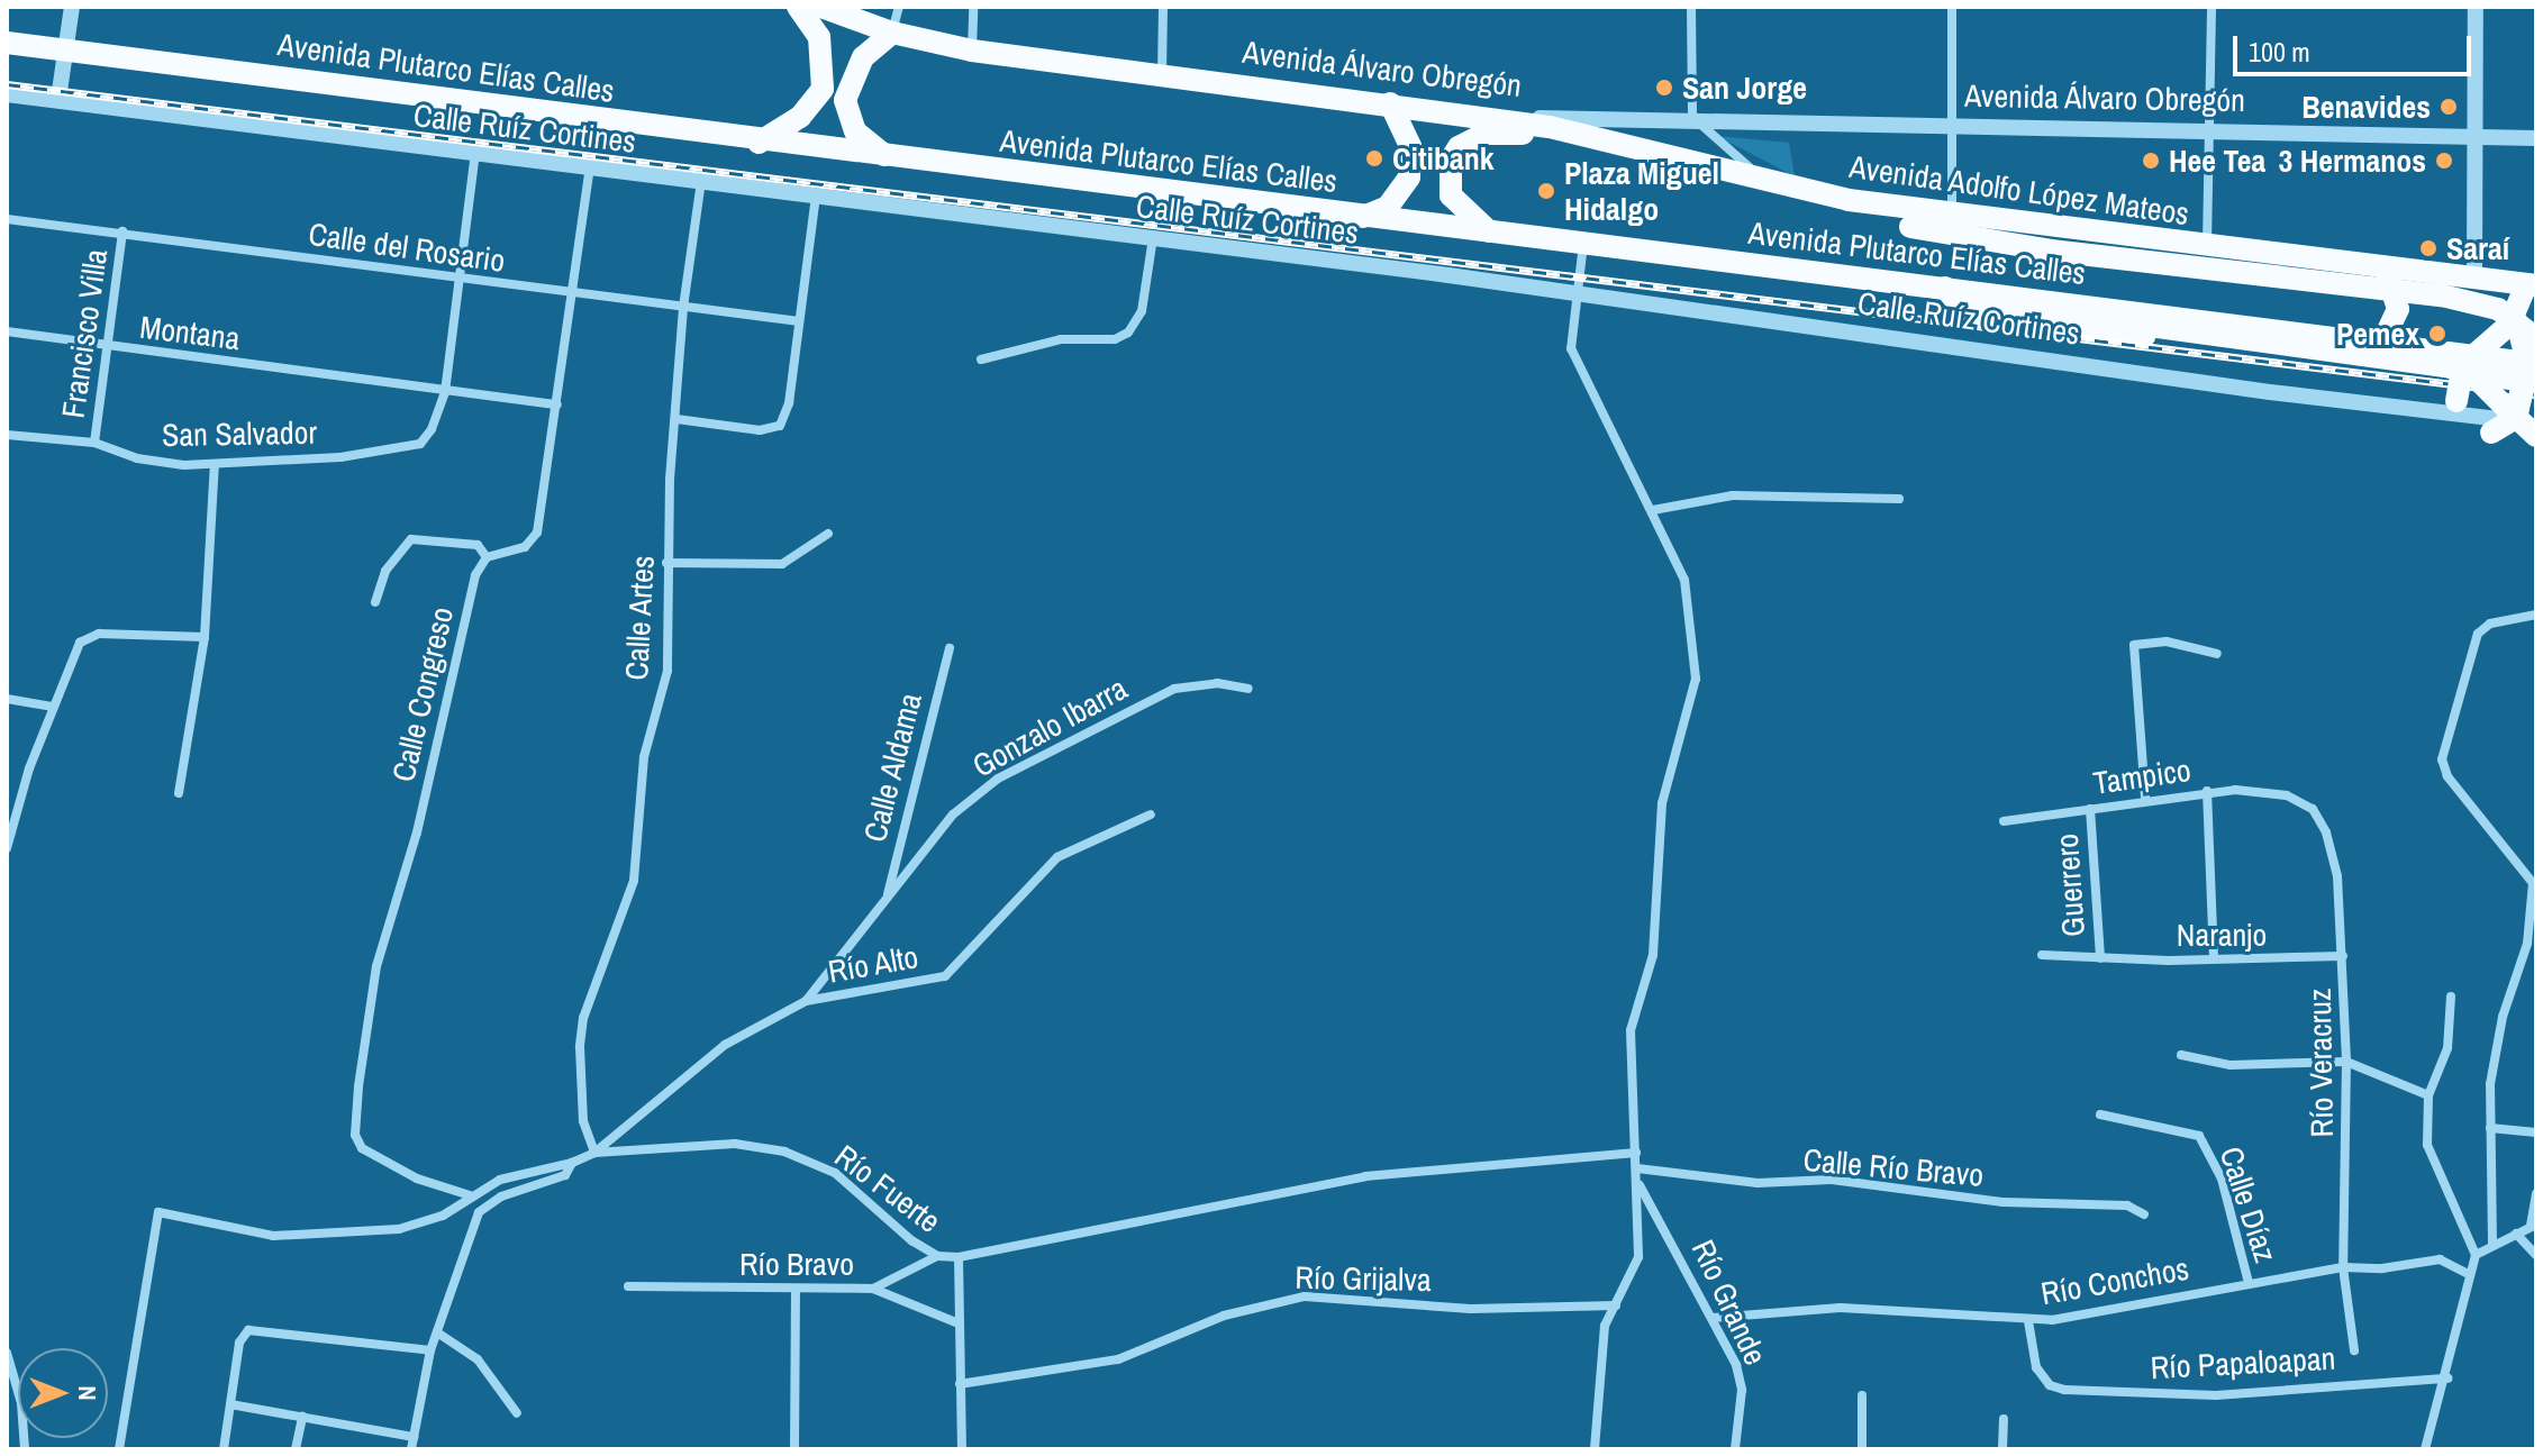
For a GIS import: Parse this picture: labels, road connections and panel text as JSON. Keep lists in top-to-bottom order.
{
  "streets": {
    "highway": ["Avenida Plutarco Elías Calles", "Avenida Álvaro Obregón", "Avenida Adolfo López Mateos"],
    "street": [
      "Calle Ruíz Cortines",
      "Calle del Rosario",
      "Montana",
      "Francisco Villa",
      "San Salvador",
      "Calle Artes",
      "Calle Congreso",
      "Gonzalo Ibarra",
      "Calle Aldama",
      "Tampico",
      "Guerrero",
      "Naranjo",
      "Río Alto",
      "Río Veracruz",
      "Calle Río Bravo",
      "Río Fuerte",
      "Calle Díaz",
      "Río Bravo",
      "Río Grijalva",
      "Río Conchos",
      "Río Grande",
      "Río Papaloapan"
    ]
  },
  "crossings": [
    ["Avenida Álvaro Obregón", "Avenida Adolfo López Mateos"],
    ["Calle Ruíz Cortines", "Calle Artes"],
    ["Calle del Rosario", "Francisco Villa"],
    ["Calle del Rosario", "Calle Artes"],
    ["Montana", "Francisco Villa"],
    ["Montana", "San Salvador"],
    ["Francisco Villa", "San Salvador"],
    ["Calle Artes", "Río Alto"],
    ["Calle Artes", "Río Fuerte"],
    ["Gonzalo Ibarra", "Calle Aldama"],
    ["Gonzalo Ibarra", "Río Alto"],
    ["Tampico", "Guerrero"],
    ["Tampico", "Río Veracruz"],
    ["Guerrero", "Naranjo"],
    ["Naranjo", "Río Veracruz"],
    ["Río Alto", "Río Fuerte"],
    ["Río Veracruz", "Río Conchos"],
    ["Calle Díaz", "Río Conchos"],
    ["Río Conchos", "Río Grande"],
    ["Río Conchos", "Río Papaloapan"]
  ],
  "places": [
    "San Jorge",
    "Benavides",
    "Citibank",
    "Hee Tea",
    "3 Hermanos",
    "Plaza Miguel Hidalgo",
    "Saraí",
    "Pemex"
  ],
  "scale_bar": "100 m",
  "north": "right"
}
